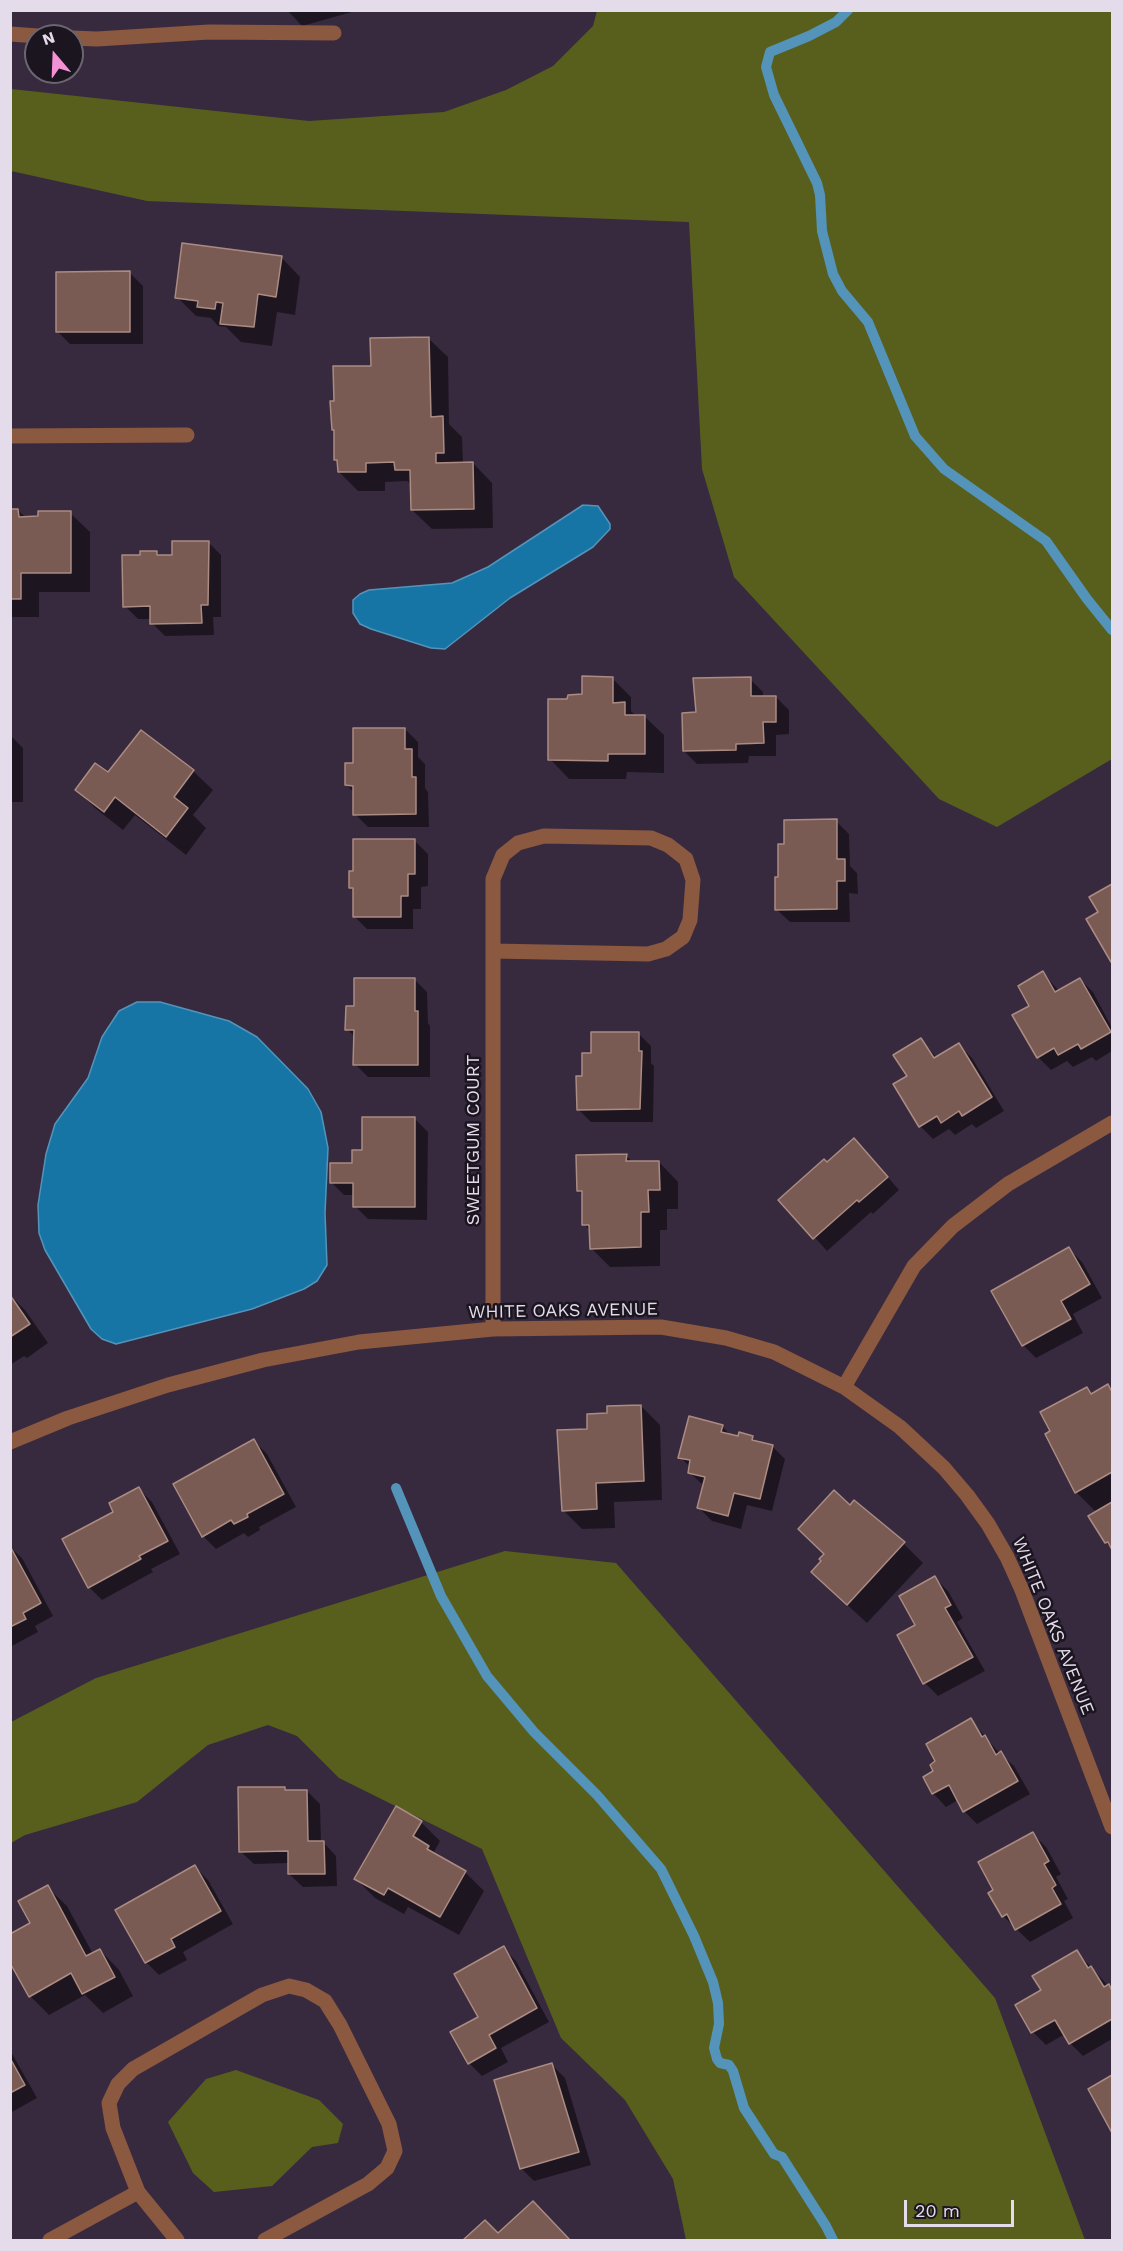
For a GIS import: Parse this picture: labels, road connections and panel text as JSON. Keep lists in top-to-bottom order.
{
  "streets": {
    "street": ["SWEETGUM COURT", "WHITE OAKS AVENUE"]
  },
  "crossings": [
    ["SWEETGUM COURT", "WHITE OAKS AVENUE"]
  ],
  "scale_bar": "20 m",
  "north": "top"
}
